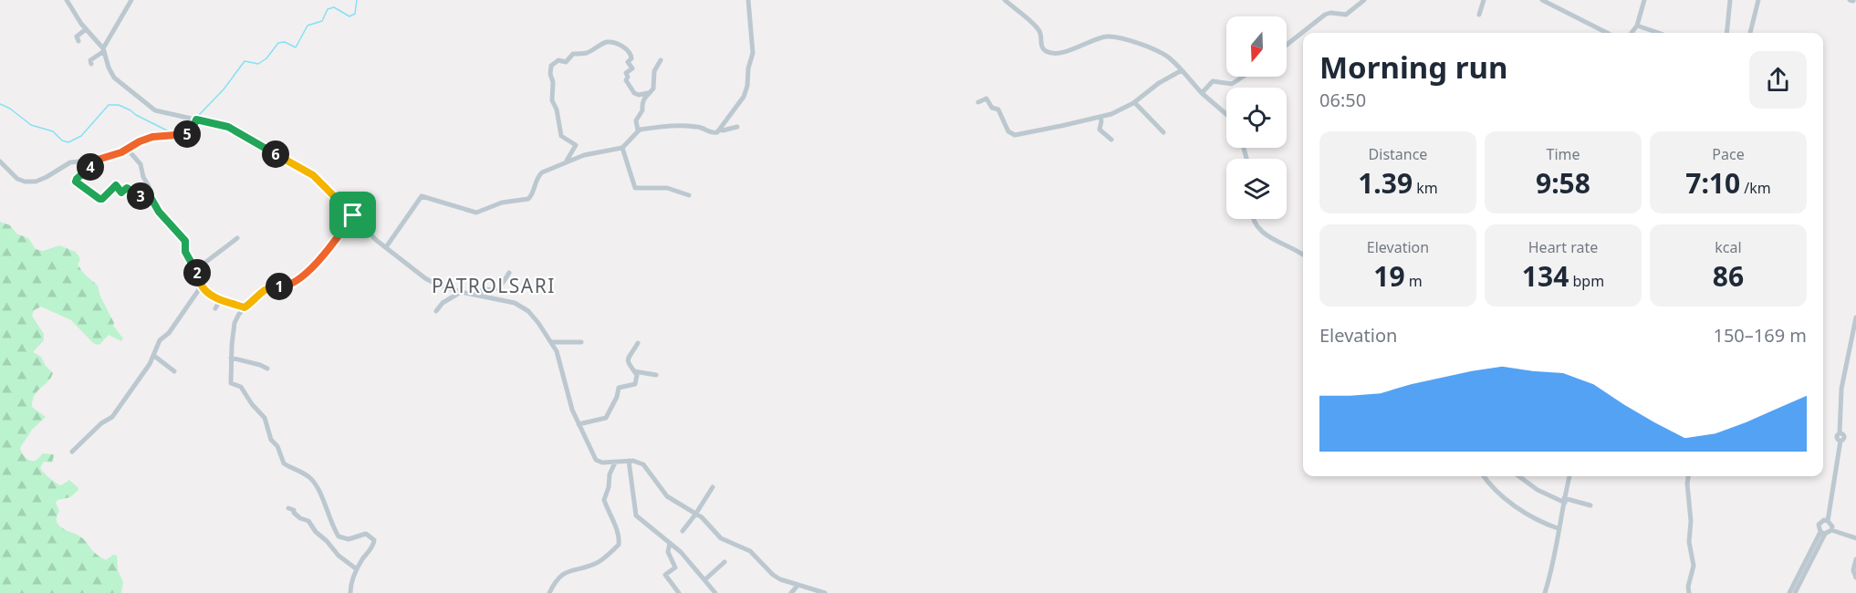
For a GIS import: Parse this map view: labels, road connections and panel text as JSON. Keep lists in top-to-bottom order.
{
  "districts": ["PATROLSARI"],
  "north": "bottom",
  "page": {
    "heading": ["Morning run", "06:50"],
    "pins": [
      "5",
      "6",
      "4",
      "3",
      "2",
      "1"
    ],
    "stats": [
      ["Distance", "1.39 km"],
      ["Time", "9:58"],
      ["Pace", "7:10 /km"],
      ["Elevation", "19 m"],
      ["Heart rate", "134 bpm"],
      ["kcal", "86"]
    ],
    "chart": ["Elevation", "150–169 m"]
  }
}
